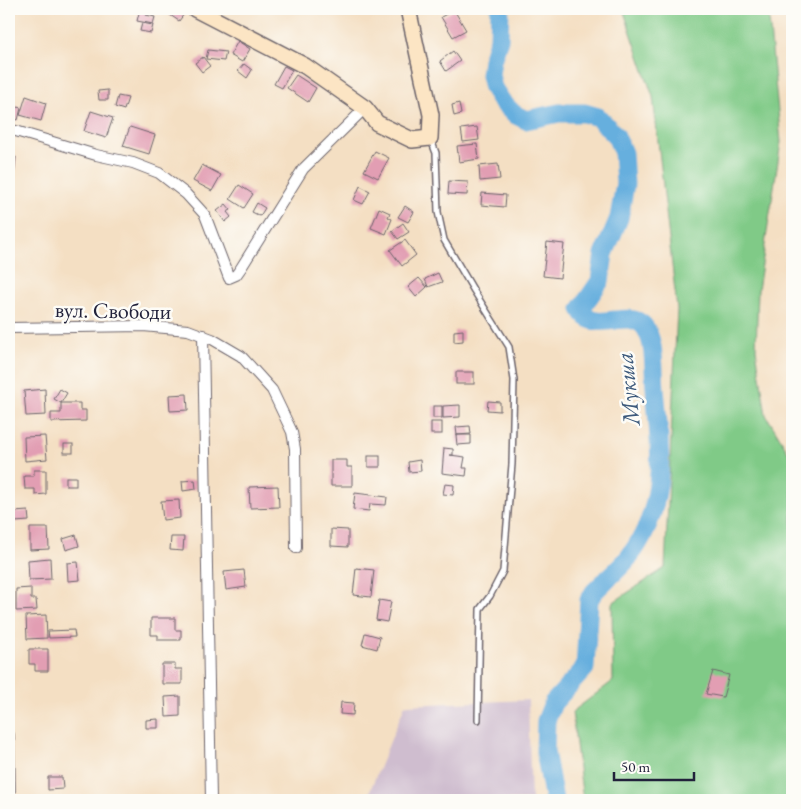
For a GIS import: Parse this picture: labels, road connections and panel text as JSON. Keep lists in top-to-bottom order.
{
  "streets": {
    "street": ["вул. Свободи"]
  },
  "water": ["Мукша"],
  "scale_bar": "50 m"
}
